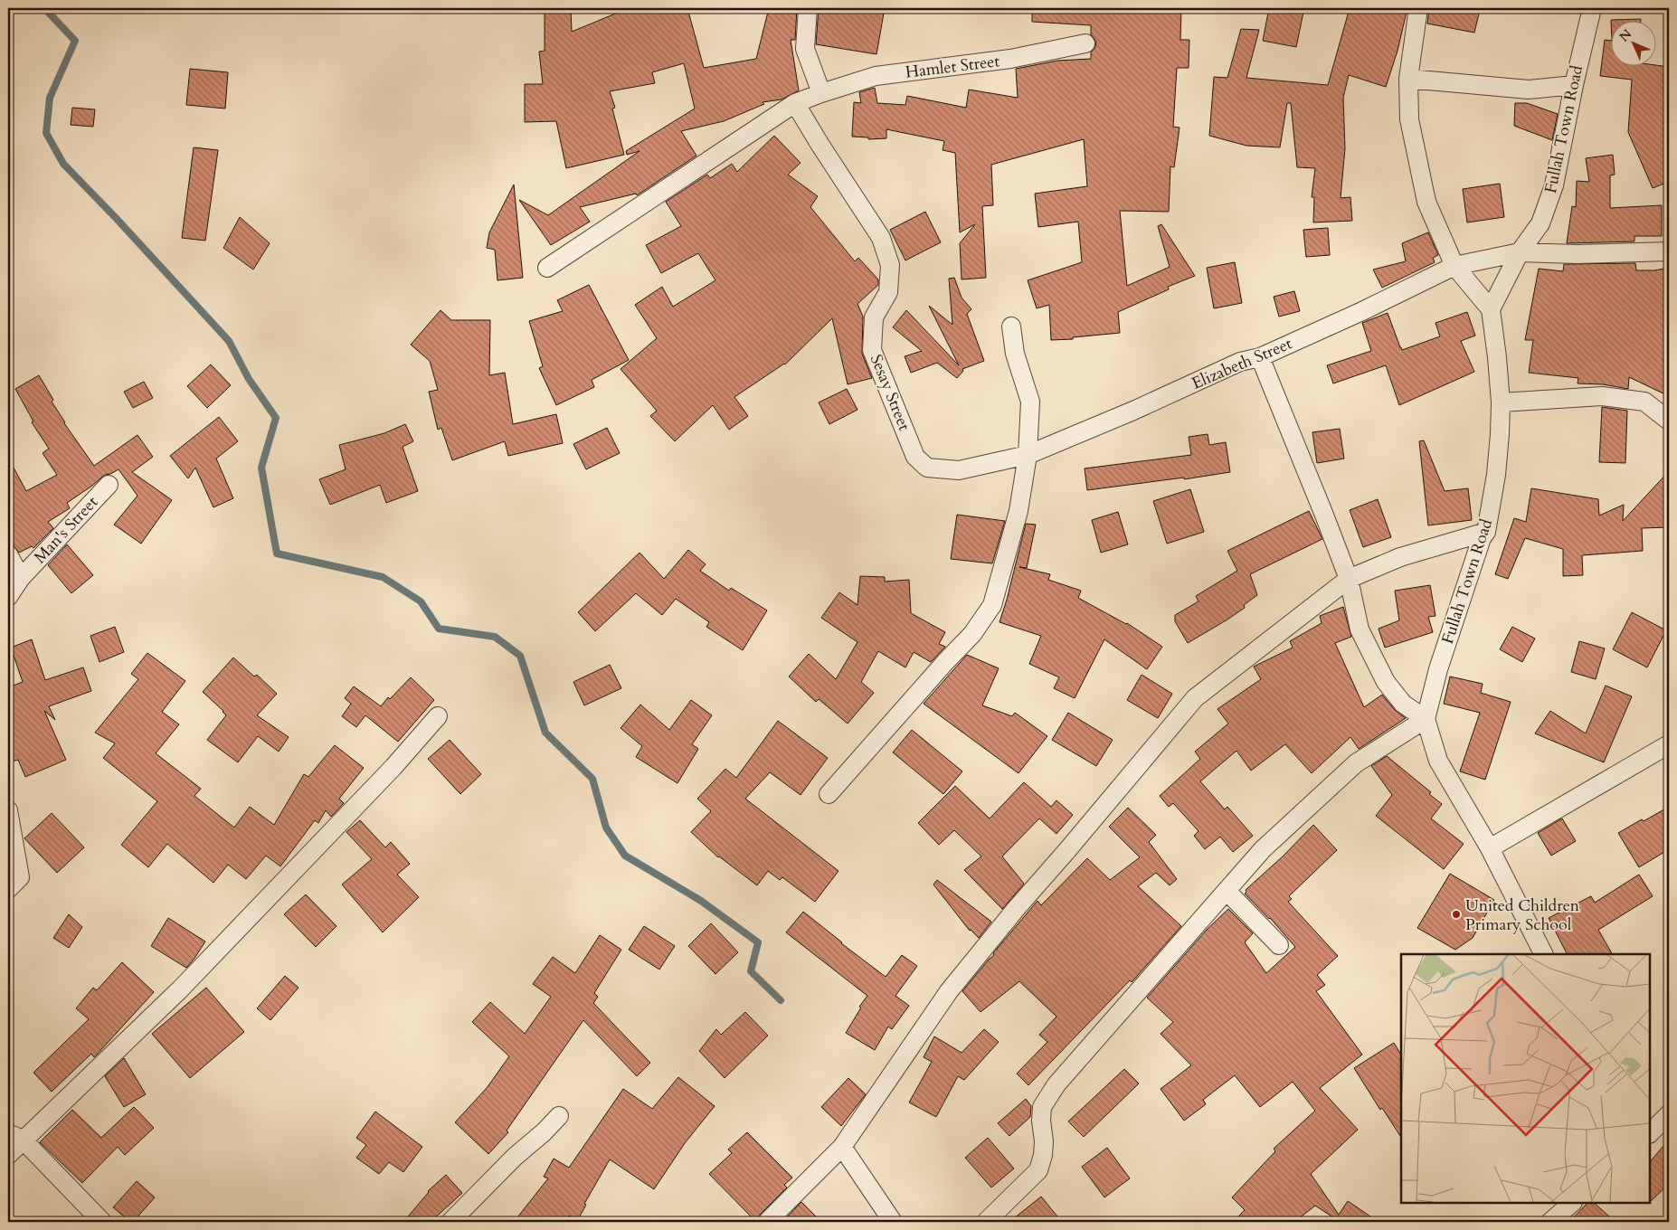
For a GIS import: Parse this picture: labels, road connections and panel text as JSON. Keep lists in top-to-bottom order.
{
  "streets": {
    "street": [
      "Hamlet Street",
      "Fullah Town Road",
      "Elizabeth Street",
      "Sesay Street",
      "Man's Street"
    ]
  },
  "crossings": [
    ["Hamlet Street", "Sesay Street"],
    ["Fullah Town Road", "Elizabeth Street"],
    ["Elizabeth Street", "Sesay Street"]
  ],
  "places": ["United Children Primary School"],
  "north": "top left"
}
